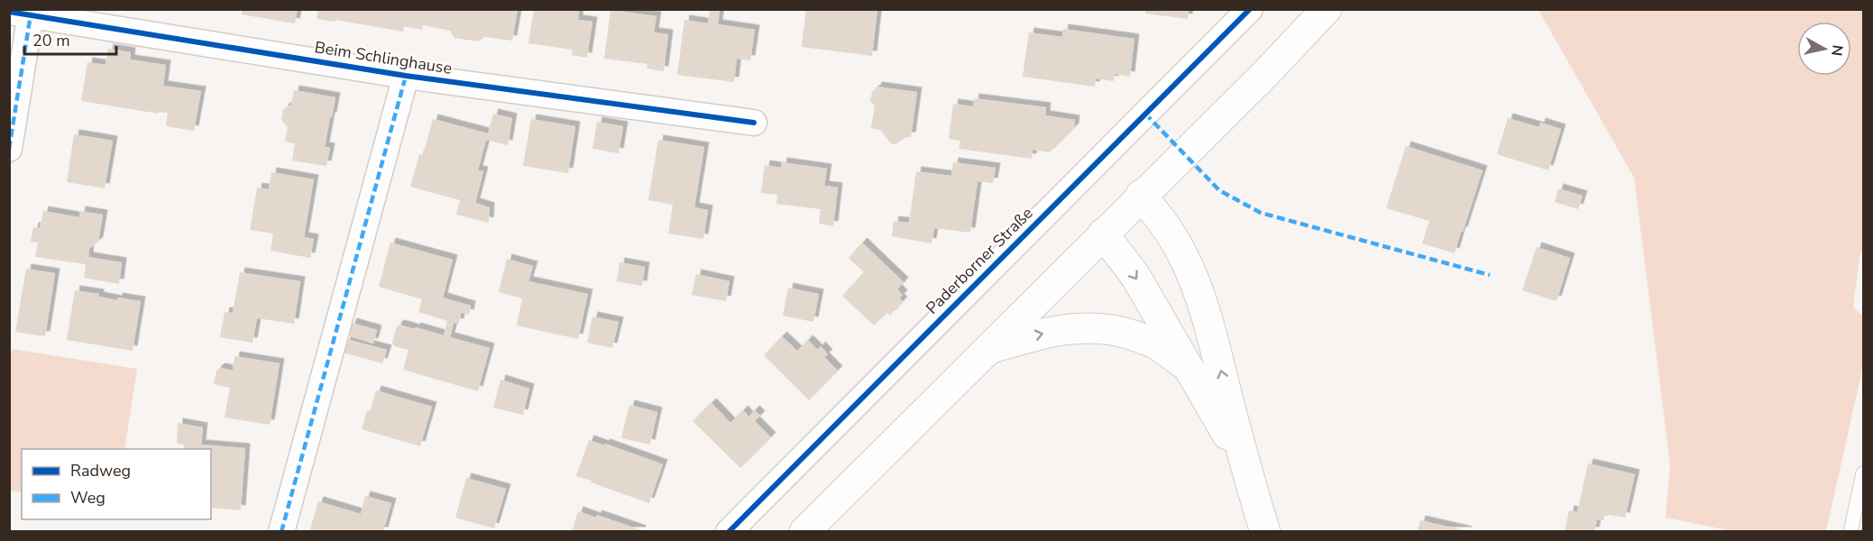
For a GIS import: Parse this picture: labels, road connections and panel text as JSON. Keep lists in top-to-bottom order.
{
  "streets": {
    "street": ["Beim Schlinghause", "Paderborner Straße"]
  },
  "legend": ["Radweg", "Weg"],
  "scale_bar": "20 m",
  "north": "right"
}
